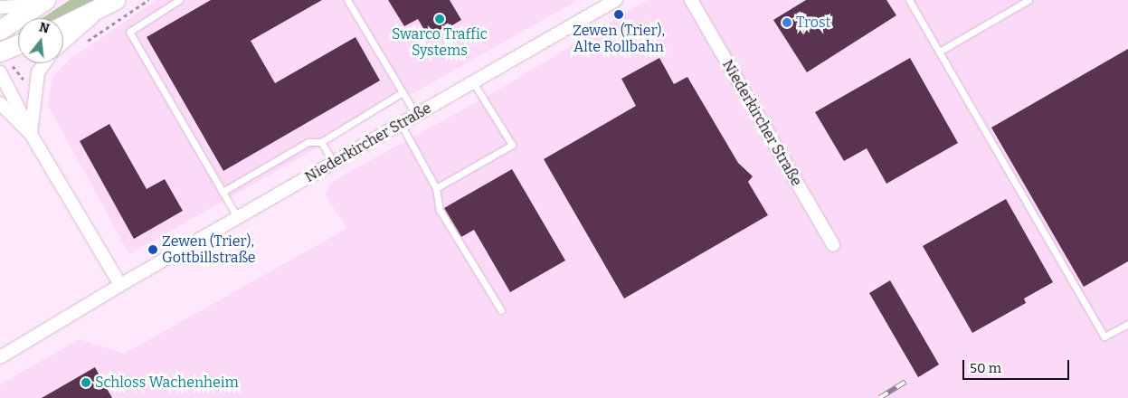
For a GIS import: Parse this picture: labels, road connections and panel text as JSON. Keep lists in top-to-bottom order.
{
  "streets": {
    "street": ["Niederkircher Straße"]
  },
  "places": [
    "Zewen (Trier), Alte Rollbahn",
    "Swarco Traffic Systems",
    "Trost",
    "Zewen (Trier), Gottbillstraße",
    "Schloss Wachenheim"
  ],
  "scale_bar": "50 m",
  "north": "top"
}
